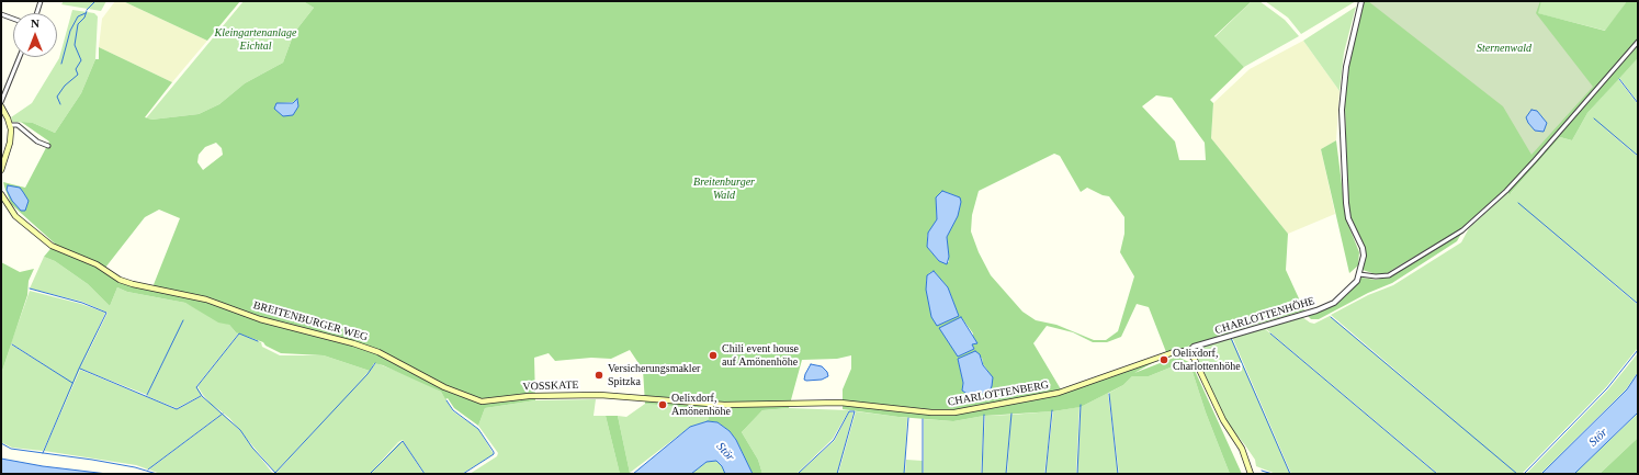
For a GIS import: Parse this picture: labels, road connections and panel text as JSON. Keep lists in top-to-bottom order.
{
  "streets": {
    "main road": ["BREITENBURGER WEG", "VOSSKATE", "CHARLOTTENBERG"],
    "street": ["CHARLOTTENHÖHE"]
  },
  "crossings": [
    ["CHARLOTTENHÖHE", "CHARLOTTENBERG"],
    ["BREITENBURGER WEG", "VOSSKATE"],
    ["VOSSKATE", "CHARLOTTENBERG"]
  ],
  "water": ["Stör"],
  "parks": ["Kleingartenanlage Eichtal", "Sternenwald", "Breitenburger Wald"],
  "places": [
    "Chili event house auf Amönenhöhe",
    "Oelixdorf, Charlottenhöhe",
    "Versicherungsmakler Spitzka",
    "Oelixdorf, Amönenhöhe"
  ],
  "north": "top"
}
